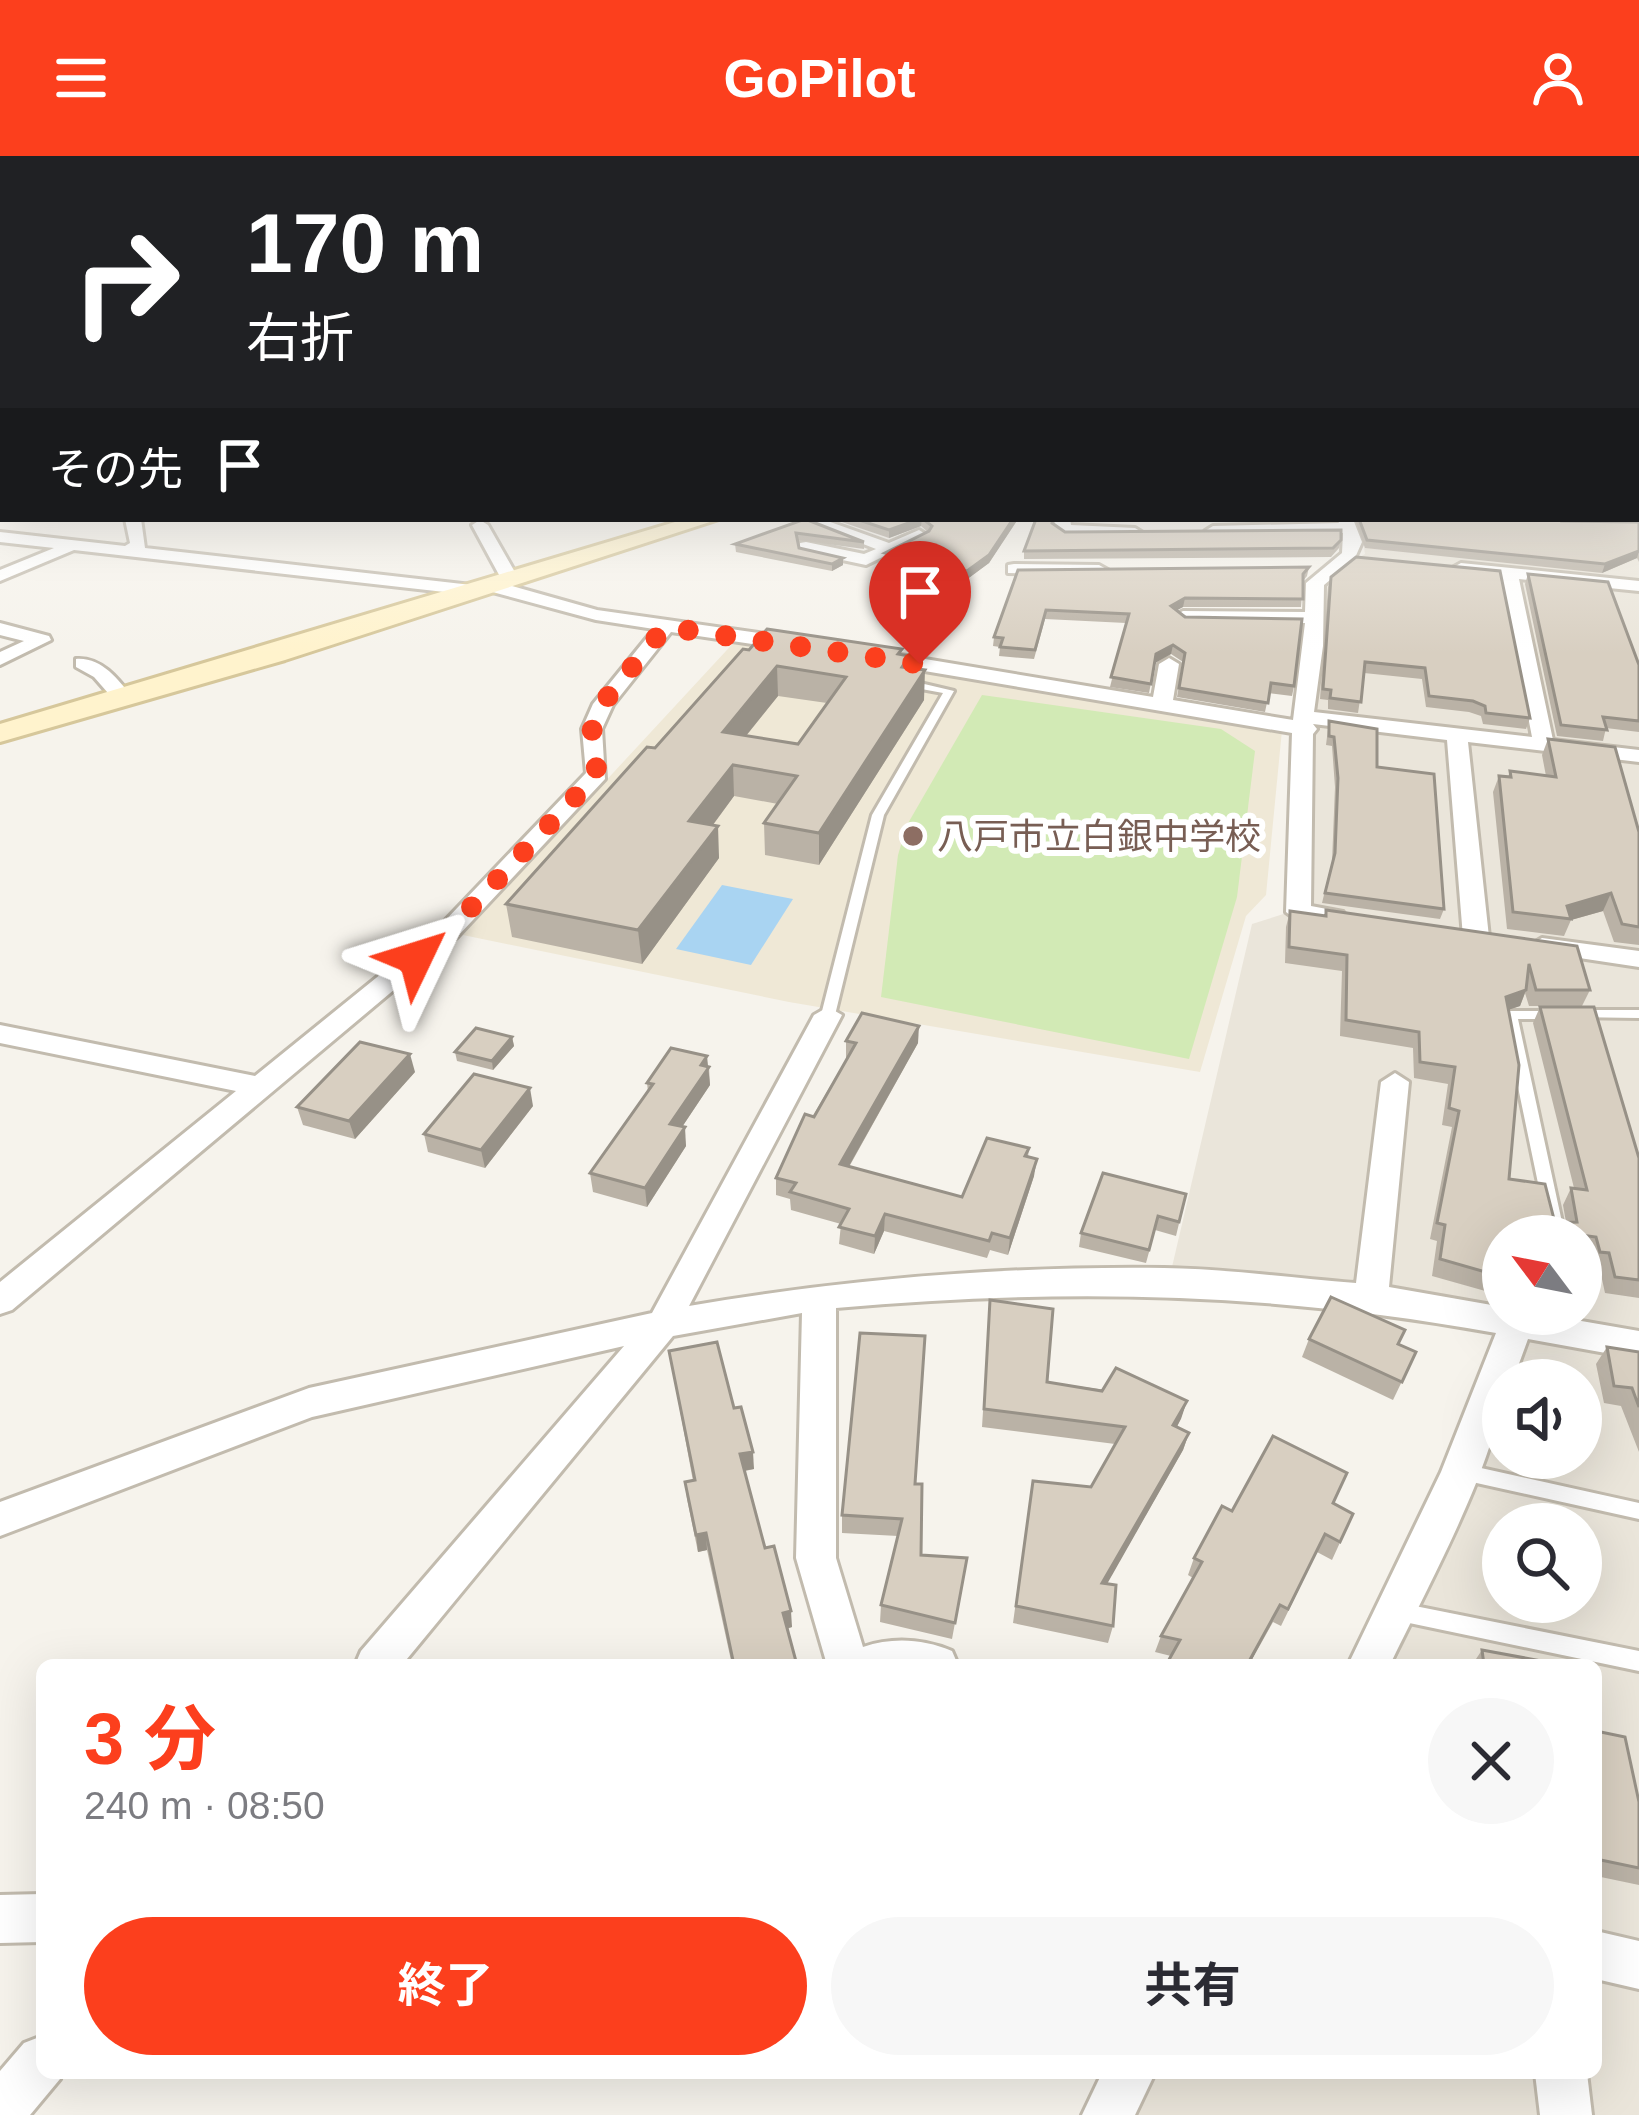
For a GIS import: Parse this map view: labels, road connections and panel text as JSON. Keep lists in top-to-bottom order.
{
  "places": ["八戸市立白銀中学校"],
  "north": "top left",
  "page": {
    "header": "GoPilot",
    "turn": ["170 m", "右折"],
    "then": "その先",
    "heading": ["3 分", "240 m · 08:50"],
    "buttons": ["終了", "共有"]
  }
}
